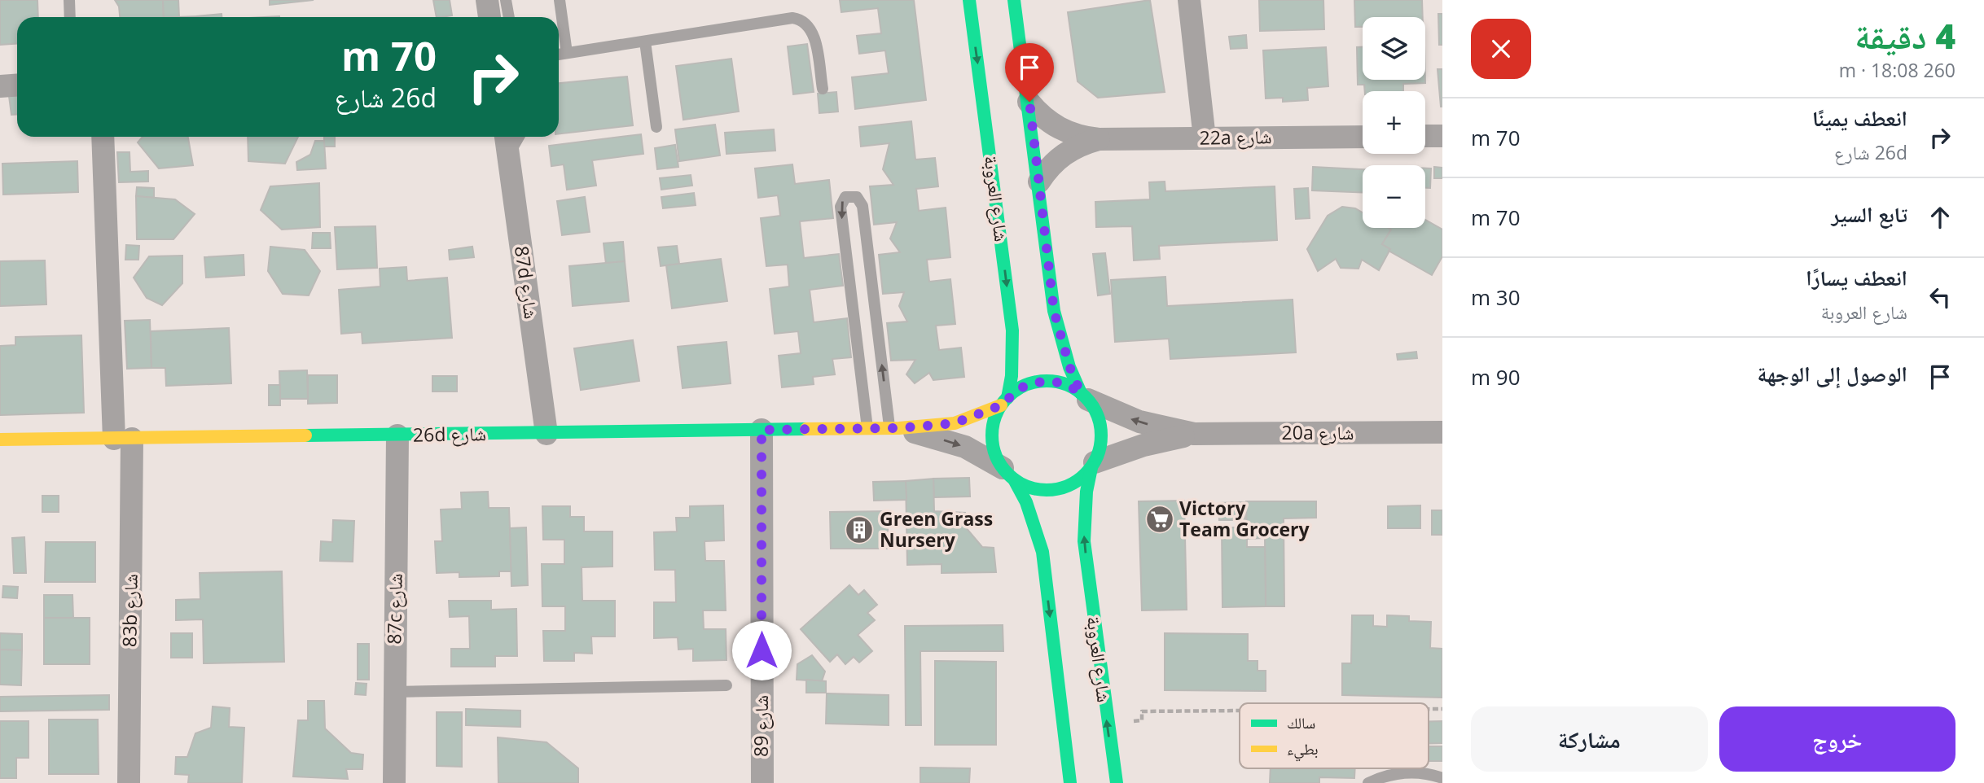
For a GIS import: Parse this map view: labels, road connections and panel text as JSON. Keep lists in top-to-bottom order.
{
  "streets": {
    "main road": ["شارع العروبة", "26d شارع"],
    "street": [
      "22a شارع",
      "87d شارع",
      "20a شارع",
      "87c شارع",
      "83b شارع",
      "شارع 89"
    ]
  },
  "crossings": [
    ["شارع العروبة", "20a شارع"],
    ["شارع العروبة", "26d شارع"],
    ["87d شارع", "26d شارع"],
    ["20a شارع", "26d شارع"],
    ["26d شارع", "87c شارع"],
    ["26d شارع", "83b شارع"],
    ["26d شارع", "شارع 89"]
  ],
  "places": {
    "supermarket": ["Victory Team Grocery"],
    "building": ["Green Grass Nursery"]
  },
  "legend": ["سالك", "بطيء"],
  "page": {
    "heading": ["4 دقيقة", "260 m · 18:08"],
    "map_buttons": ["+", "−"],
    "turn": ["70 m", "26d شارع"],
    "list": [
      {
        "name": "انعطف يمينًا",
        "note": "26d شارع",
        "value": "70 m"
      },
      {
        "name": "تابع السير",
        "value": "70 m"
      },
      {
        "name": "انعطف يسارًا",
        "note": "شارع العروبة",
        "value": "30 m"
      },
      {
        "name": "الوصول إلى الوجهة",
        "value": "90 m"
      }
    ],
    "buttons": ["خروج", "مشاركة"]
  }
}
